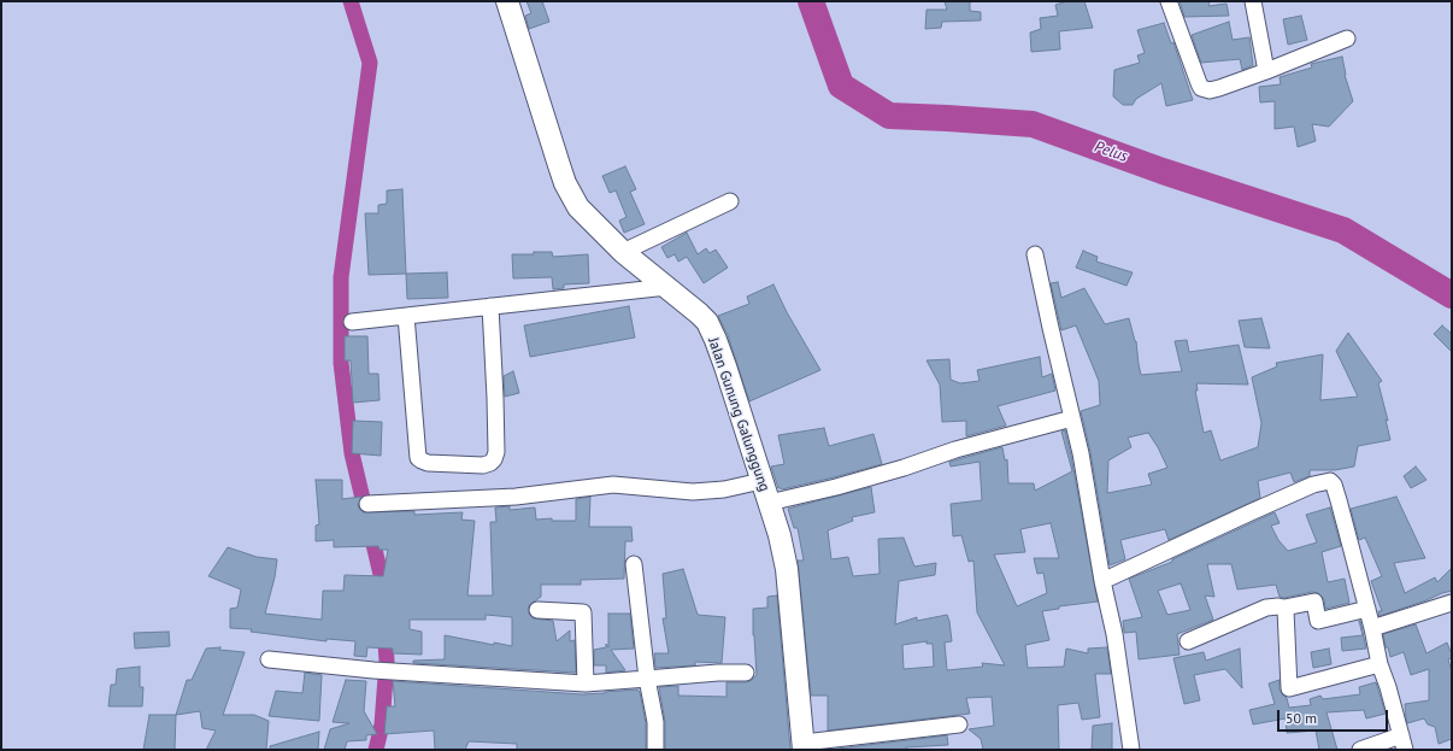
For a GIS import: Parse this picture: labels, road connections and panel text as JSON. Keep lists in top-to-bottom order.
{
  "streets": {
    "street": ["Jalan Gunung Galunggung"]
  },
  "water": ["Pelus"],
  "scale_bar": "50 m"
}
